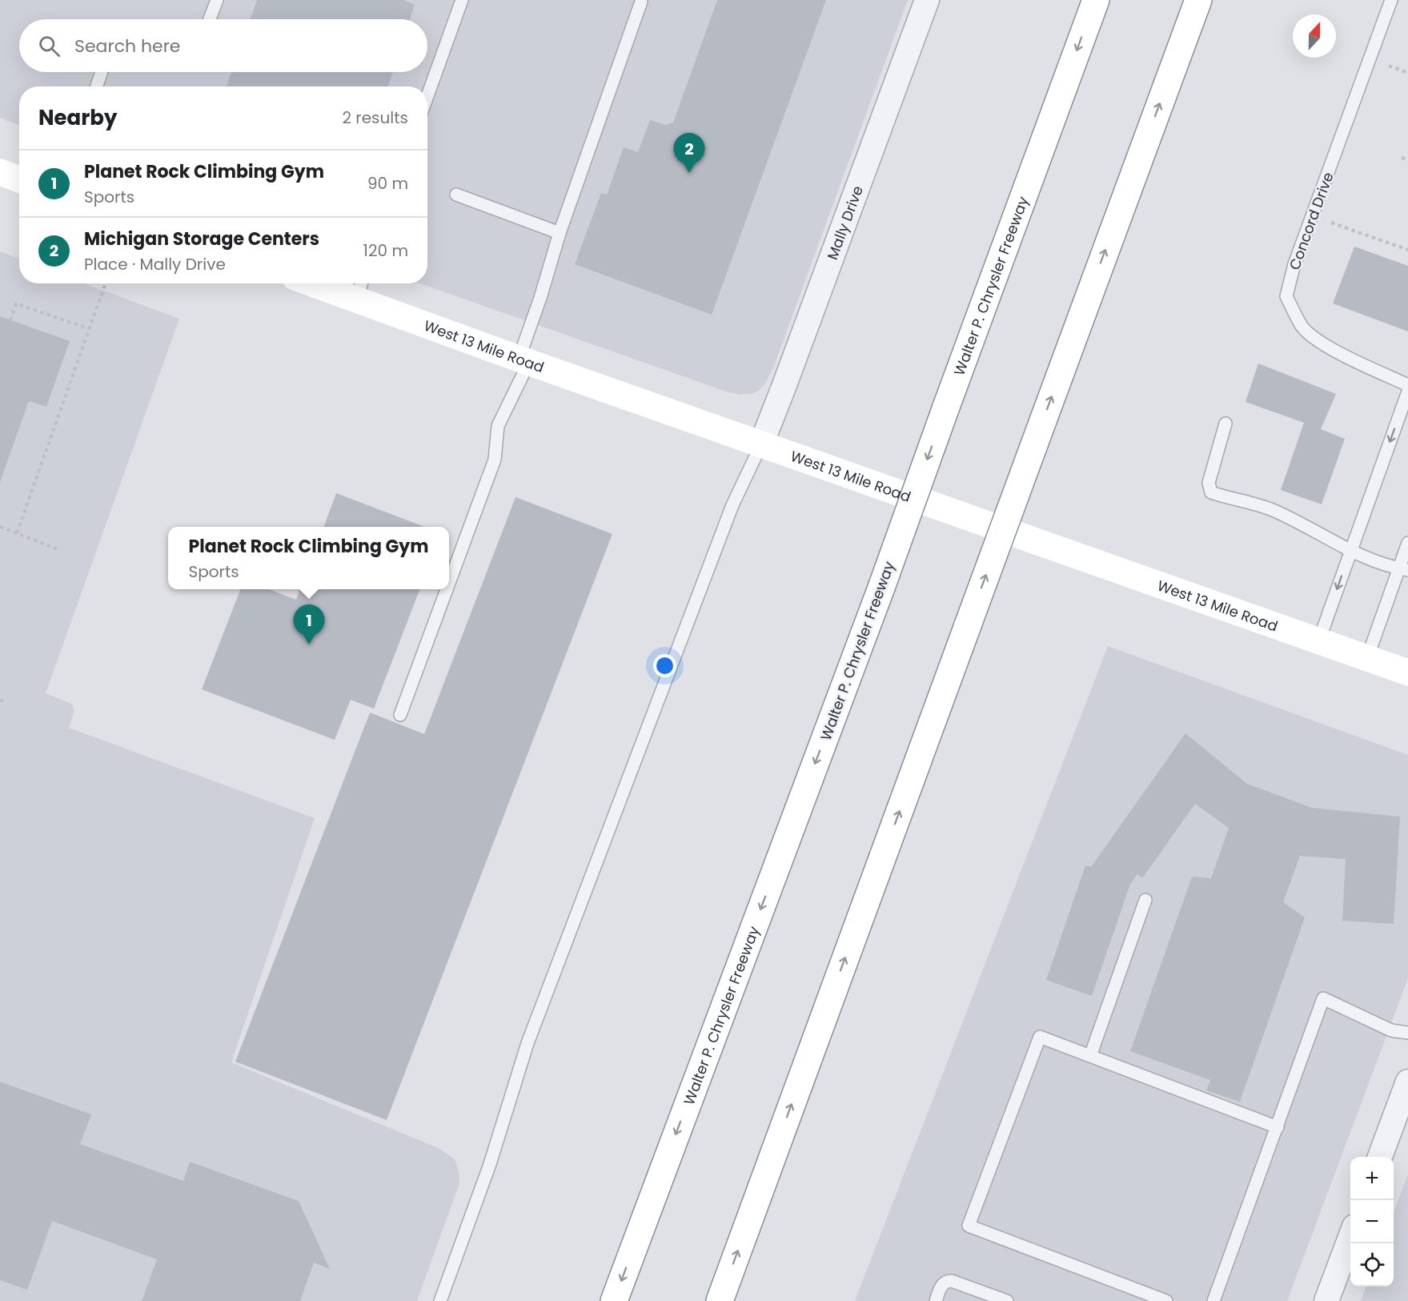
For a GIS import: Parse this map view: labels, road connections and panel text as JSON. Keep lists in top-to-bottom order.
{
  "streets": {
    "main road": ["Walter P. Chrysler Freeway", "West 13 Mile Road"],
    "street": ["Mally Drive"],
    "lane": ["Concord Drive"]
  },
  "crossings": [
    ["Mally Drive", "West 13 Mile Road"]
  ],
  "north": "top",
  "page": {
    "search": "Search here",
    "heading": ["Nearby", "2 results"],
    "pins": ["2", "1"],
    "list": [
      {
        "mark": "1",
        "name": "Planet Rock Climbing Gym",
        "note": "Sports",
        "value": "90 m"
      },
      {
        "mark": "2",
        "name": "Michigan Storage Centers",
        "note": "Place · Mally Drive",
        "value": "120 m"
      }
    ],
    "popup": ["Planet Rock Climbing Gym", "Sports"],
    "map_buttons": ["+", "−"]
  }
}
